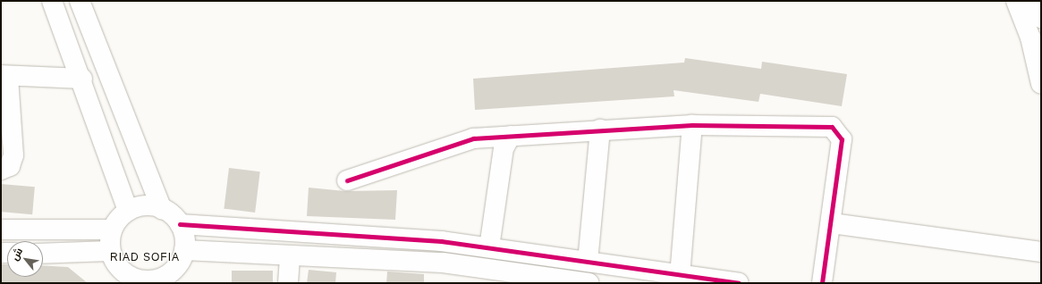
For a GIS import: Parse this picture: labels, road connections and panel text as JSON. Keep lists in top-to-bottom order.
{
  "districts": ["RIAD SOFIA"],
  "north": "top left"
}
